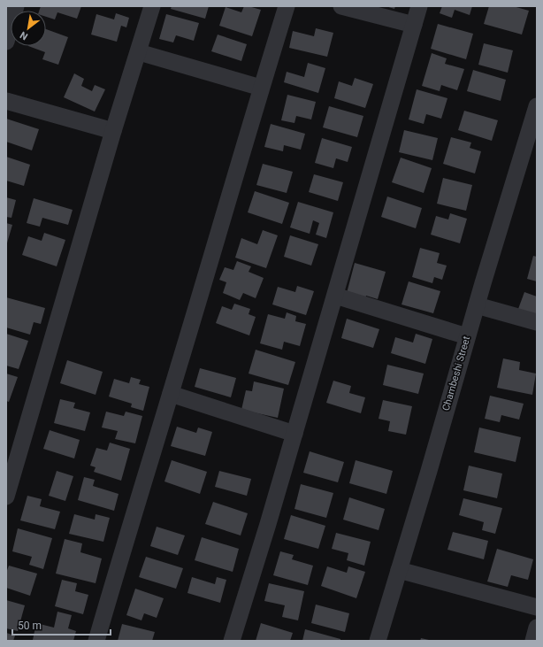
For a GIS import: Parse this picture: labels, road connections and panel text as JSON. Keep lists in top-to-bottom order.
{
  "streets": {
    "street": ["Chambeshi Street"]
  },
  "scale_bar": "50 m",
  "north": "bottom left"
}
